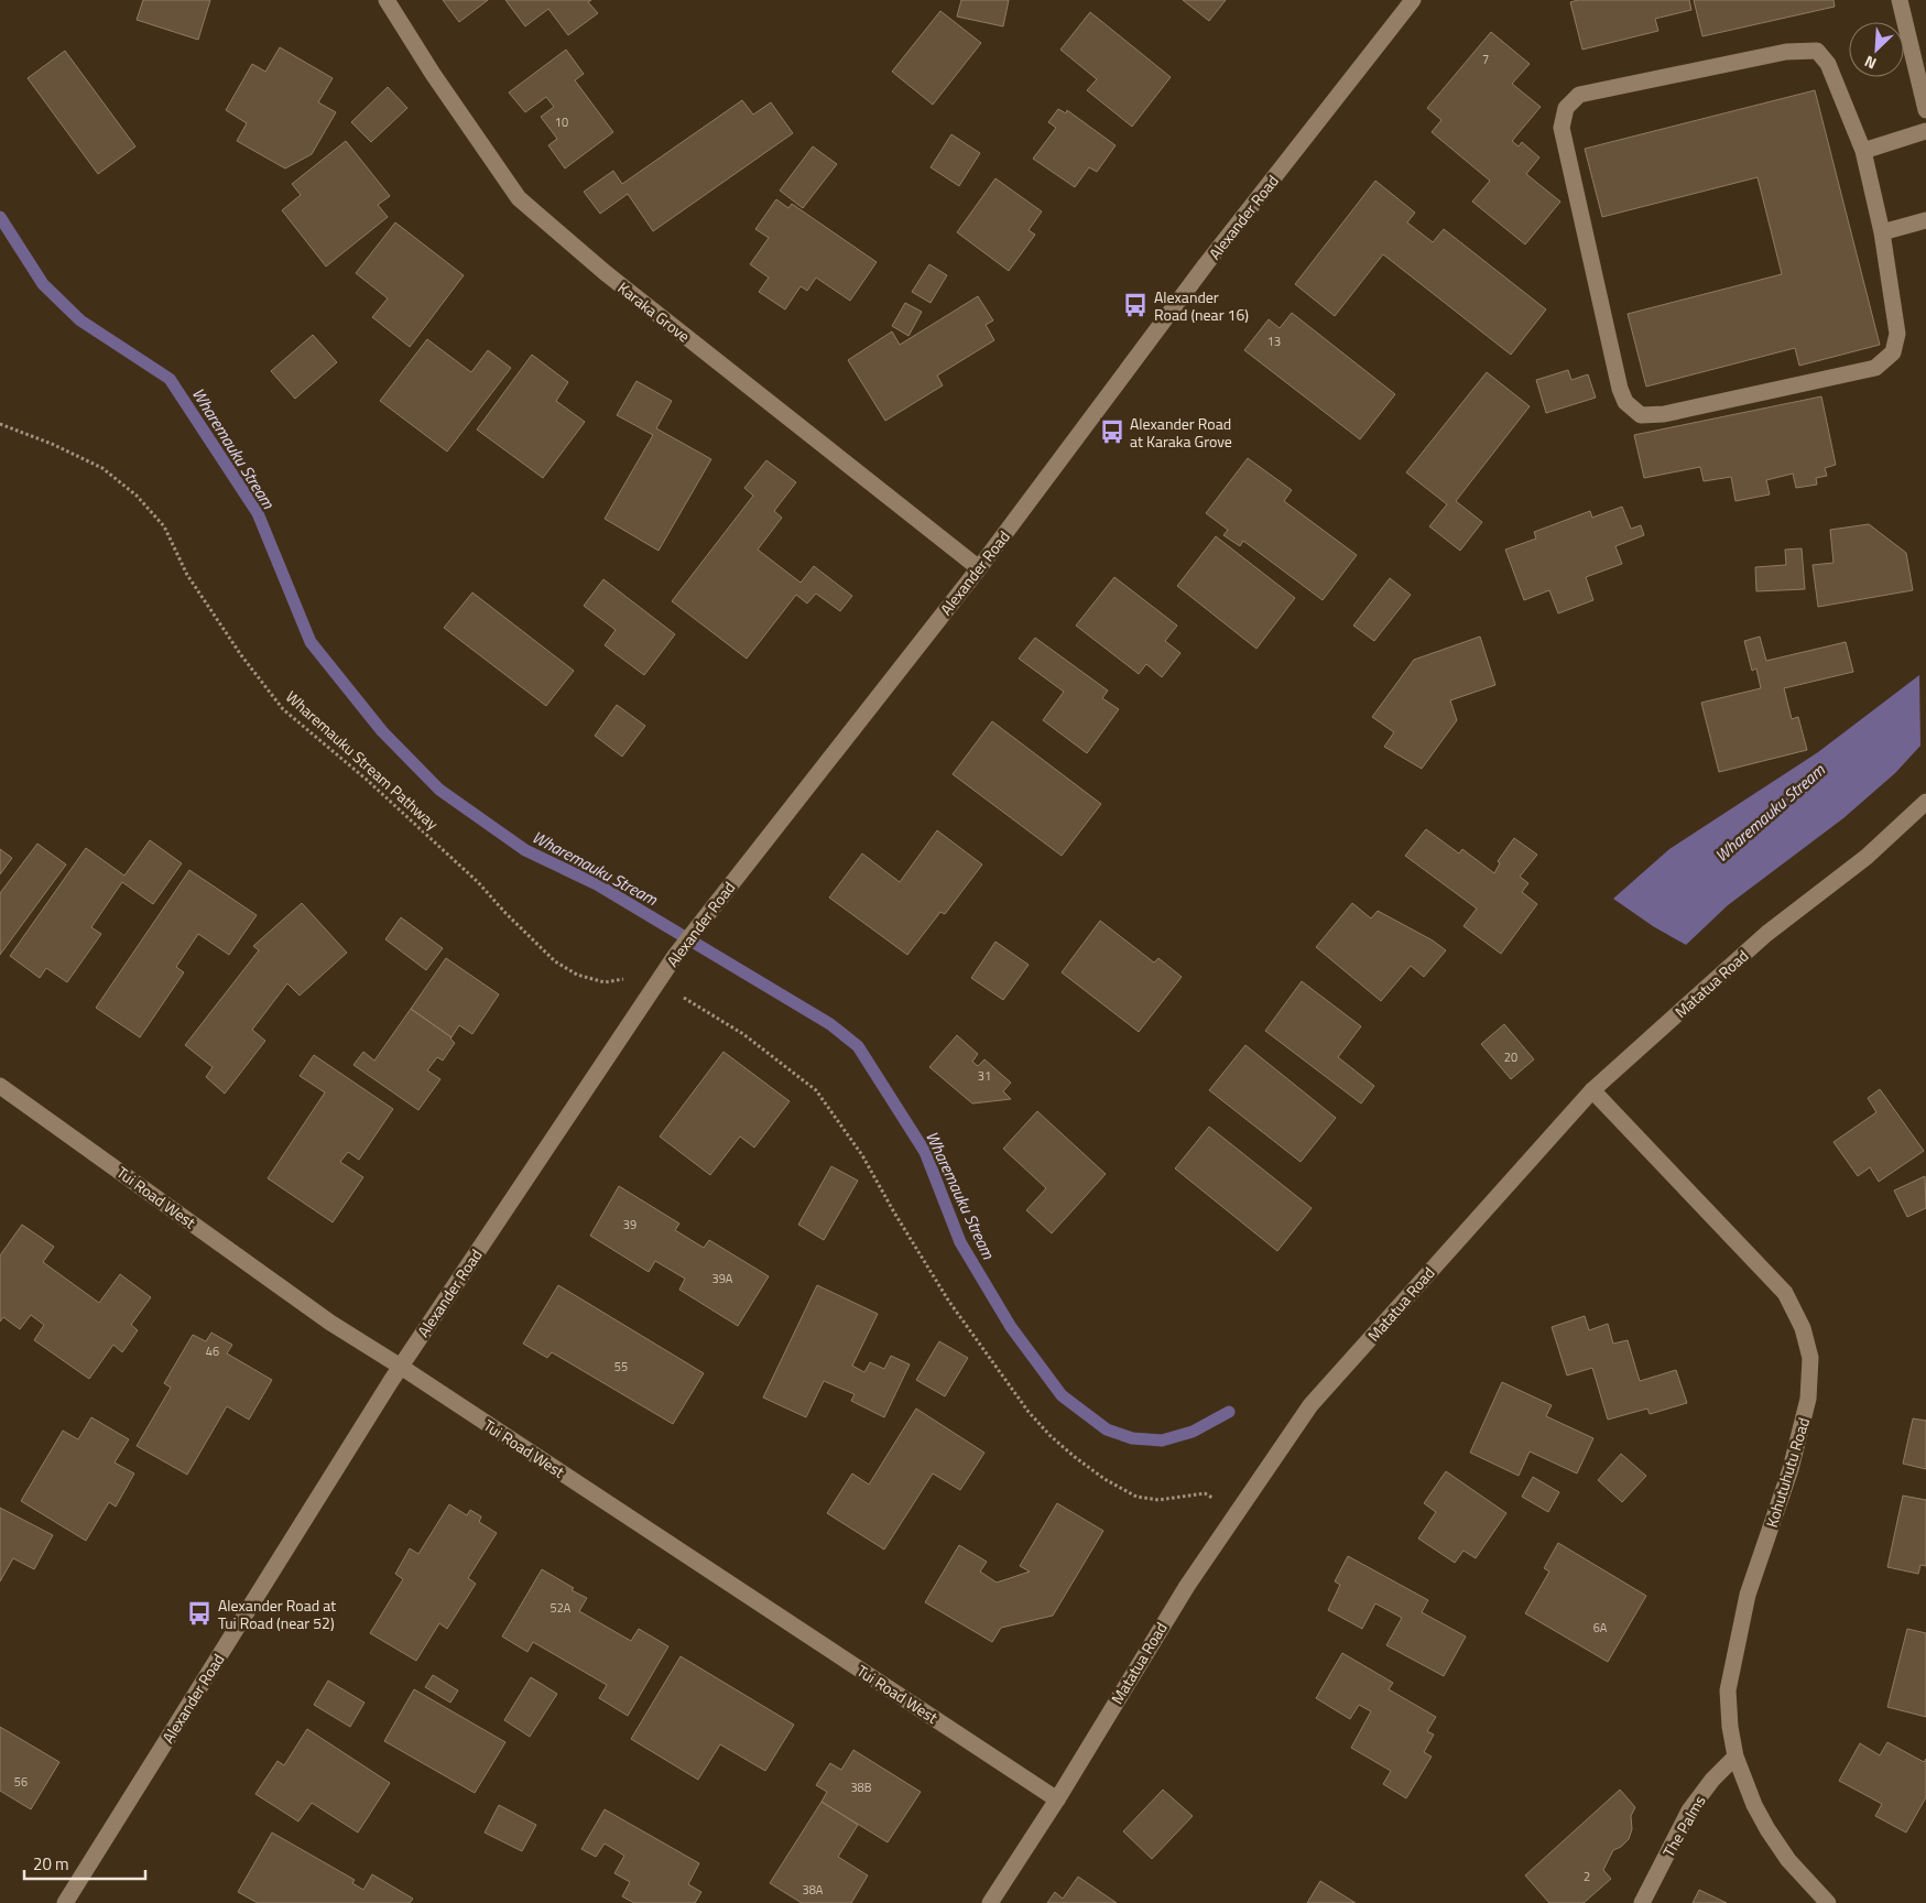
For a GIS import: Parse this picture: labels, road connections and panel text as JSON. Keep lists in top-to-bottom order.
{
  "streets": {
    "street": [
      "Alexander Road",
      "Karaka Grove",
      "Matatua Road",
      "Tui Road West",
      "Kohutuhutu Road",
      "The Palms"
    ],
    "path": ["Wharemauku Stream Pathway"]
  },
  "crossings": [
    ["Alexander Road", "Karaka Grove"],
    ["Alexander Road", "Wharemauku Stream Pathway"],
    ["Alexander Road", "Tui Road West"],
    ["Wharemauku Stream Pathway", "Matatua Road"],
    ["Matatua Road", "Tui Road West"],
    ["Matatua Road", "Kohutuhutu Road"],
    ["Kohutuhutu Road", "The Palms"]
  ],
  "water": ["Wharemauku Stream"],
  "places": {
    "bus stop": ["Alexander Road (near 16)", "Alexander Road at Karaka Grove", "Alexander Road at Tui Road (near 52)"]
  },
  "house_numbers": [
    "7",
    "10",
    "13",
    "20",
    "31",
    "39",
    "39A",
    "46",
    "55",
    "52A",
    "6A",
    "56",
    "38B",
    "2",
    "38A"
  ],
  "scale_bar": "20 m",
  "north": "bottom left"
}
